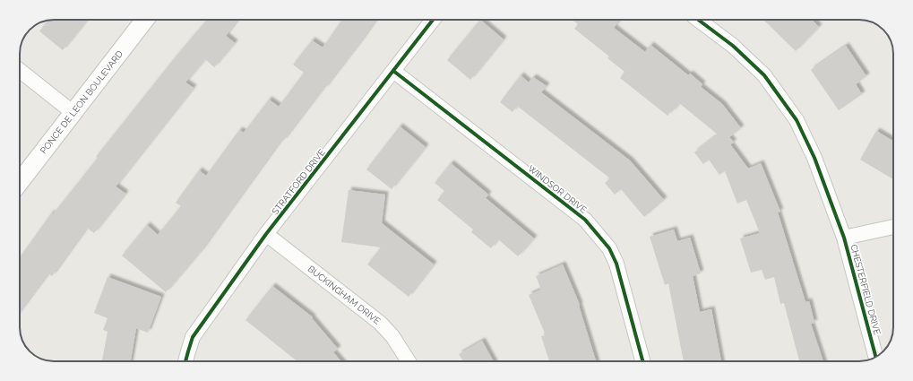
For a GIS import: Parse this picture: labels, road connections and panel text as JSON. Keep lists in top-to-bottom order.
{
  "streets": {
    "street": [
      "PONCE DE LEON BOULEVARD",
      "STRATFORD DRIVE",
      "WINDSOR DRIVE",
      "CHESTERFIELD DRIVE",
      "BUCKINGHAM DRIVE"
    ]
  },
  "crossings": [
    ["STRATFORD DRIVE", "WINDSOR DRIVE"],
    ["STRATFORD DRIVE", "BUCKINGHAM DRIVE"]
  ]
}
